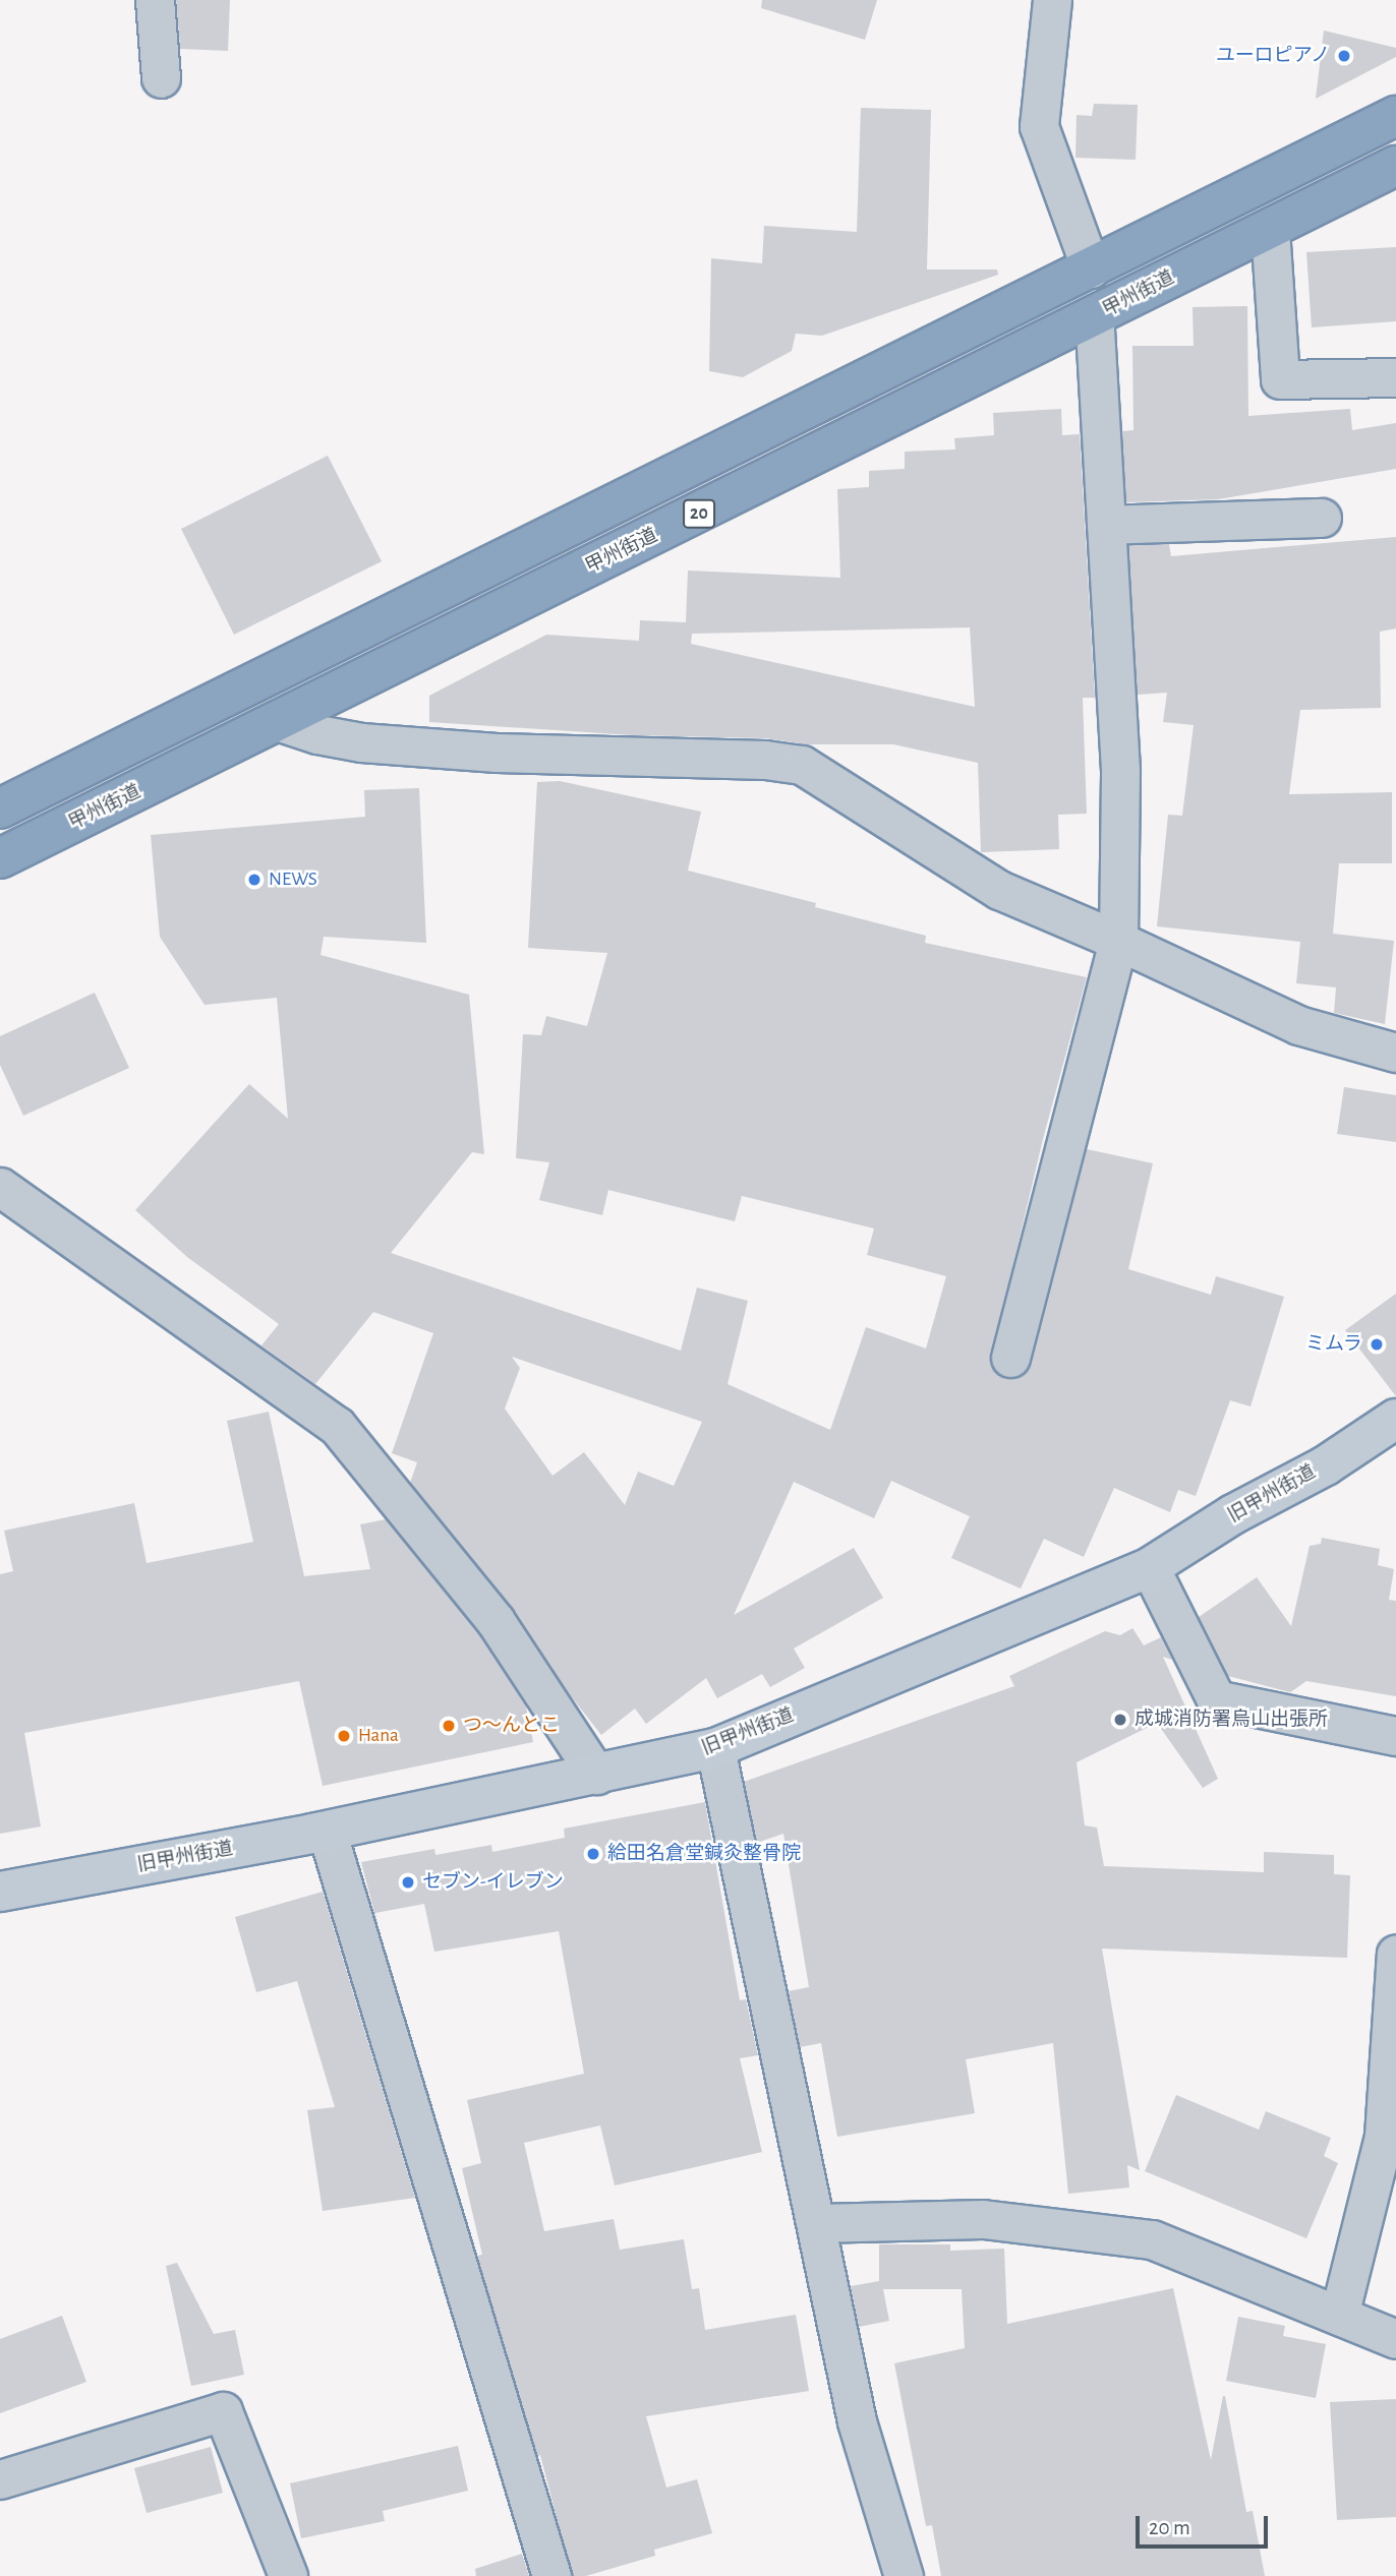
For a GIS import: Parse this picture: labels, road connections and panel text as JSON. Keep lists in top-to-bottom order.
{
  "streets": {
    "highway": ["甲州街道", "20"],
    "street": ["旧甲州街道"]
  },
  "places": [
    "ユーロピアノ",
    "NEWS",
    "ミムラ",
    "成城消防署烏山出張所",
    "つ～んとこ",
    "Hana",
    "給田名倉堂鍼灸整骨院",
    "セブン-イレブン"
  ],
  "scale_bar": "20 m"
}
